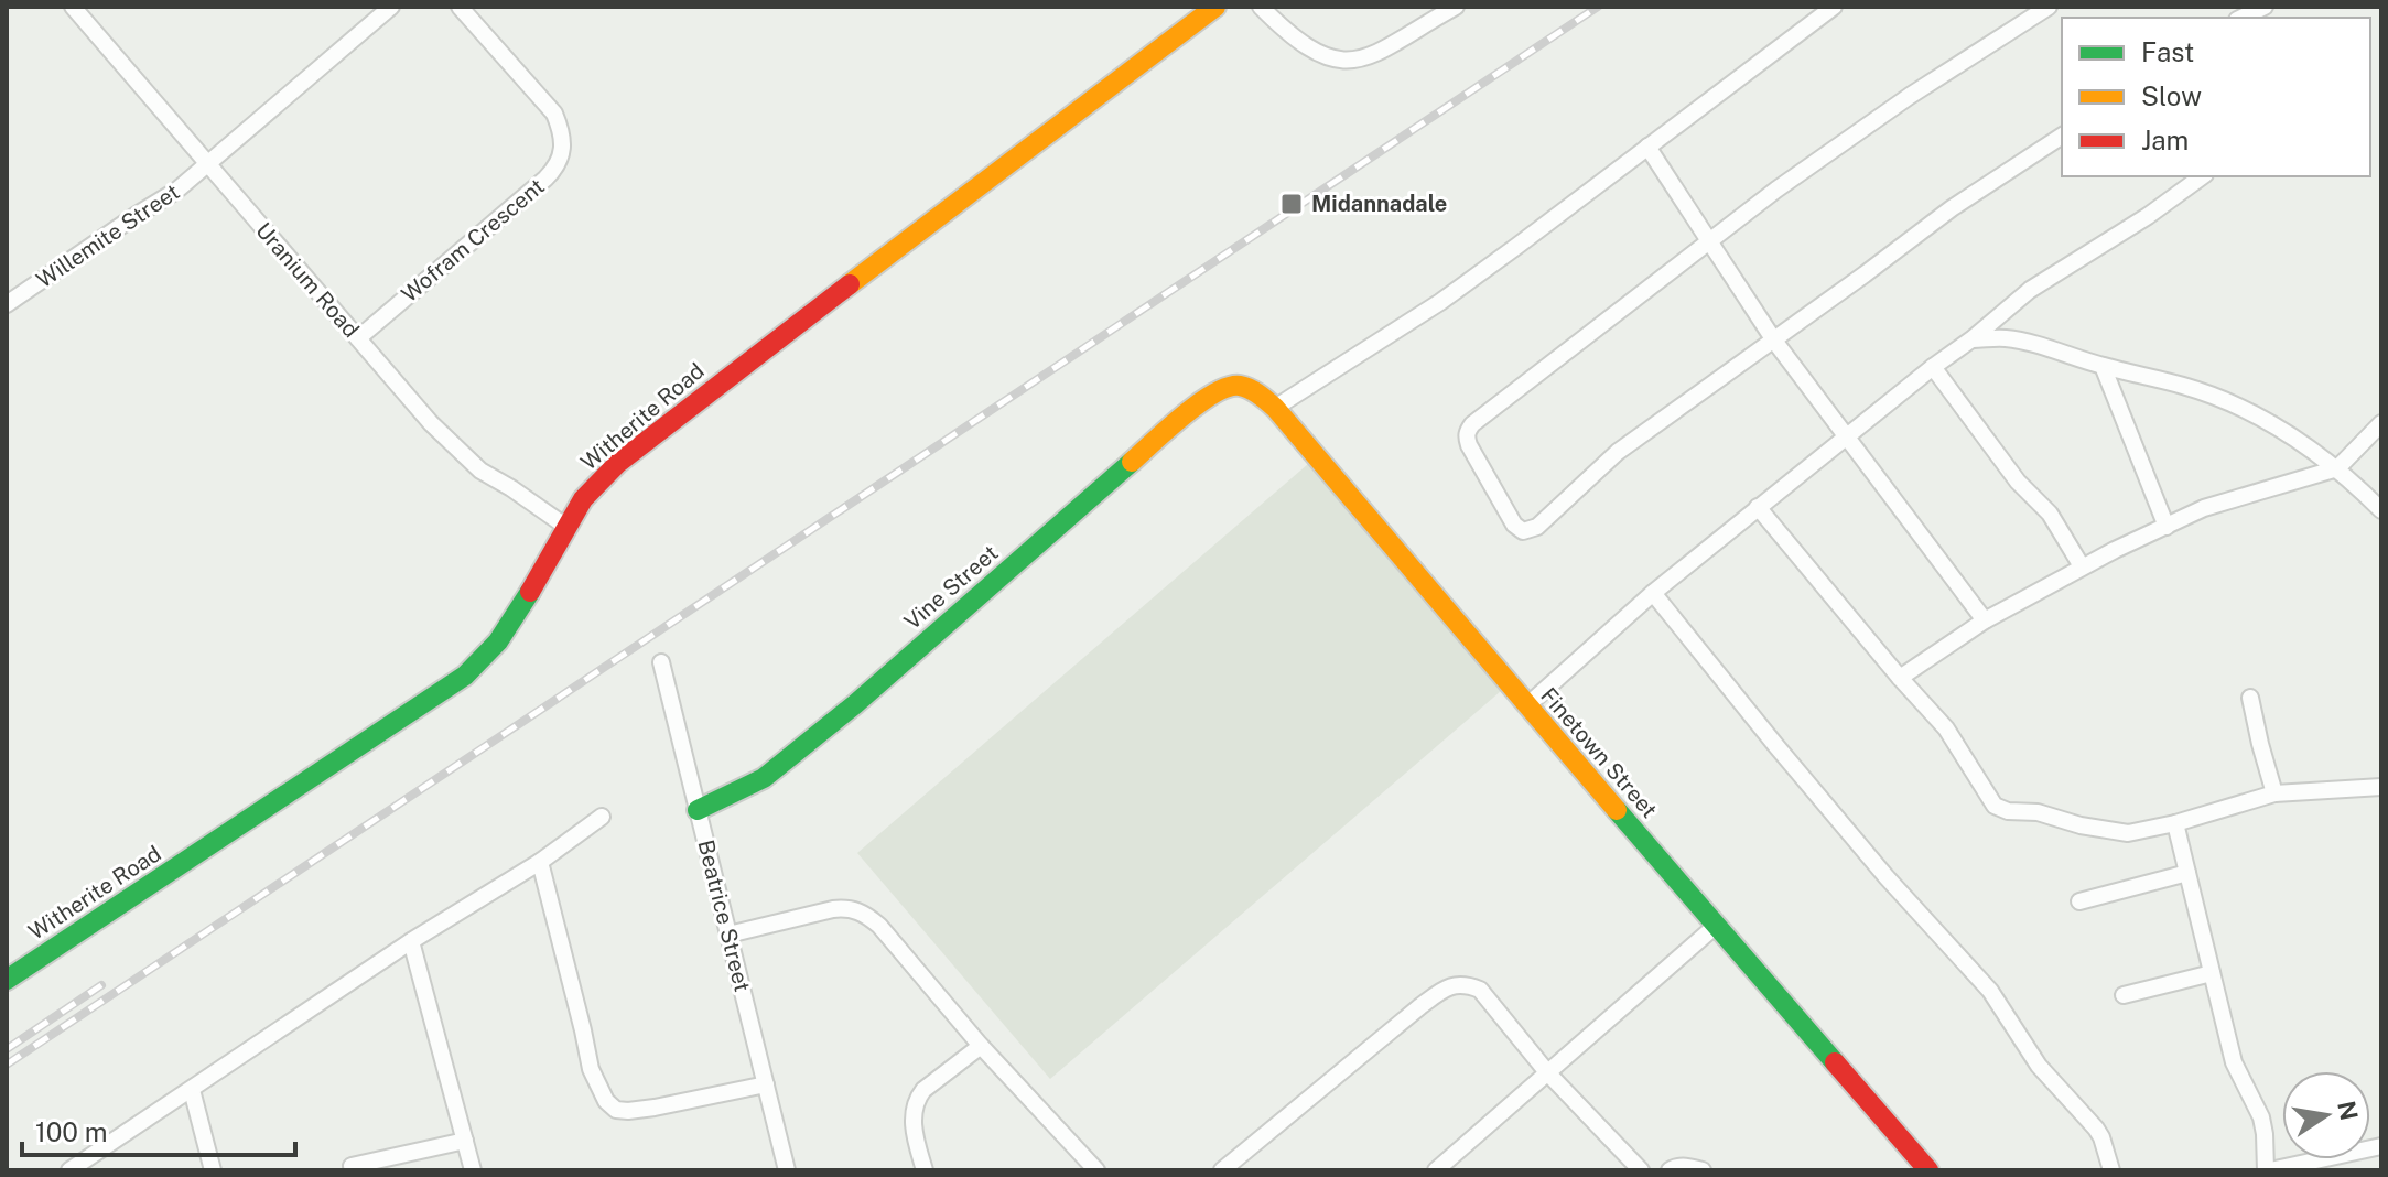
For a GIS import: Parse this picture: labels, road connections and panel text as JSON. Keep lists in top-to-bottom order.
{
  "streets": {
    "street": [
      "Willemite Street",
      "Wofram Crescent",
      "Uranium Road",
      "Witherite Road",
      "Vine Street",
      "Finetown Street",
      "Beatrice Street"
    ]
  },
  "crossings": [
    ["Willemite Street", "Uranium Road"],
    ["Wofram Crescent", "Uranium Road"],
    ["Uranium Road", "Witherite Road"],
    ["Vine Street", "Finetown Street"],
    ["Vine Street", "Beatrice Street"]
  ],
  "places": {
    "transit": ["Midannadale"]
  },
  "legend": ["Fast", "Slow", "Jam"],
  "scale_bar": "100 m",
  "north": "right"
}
